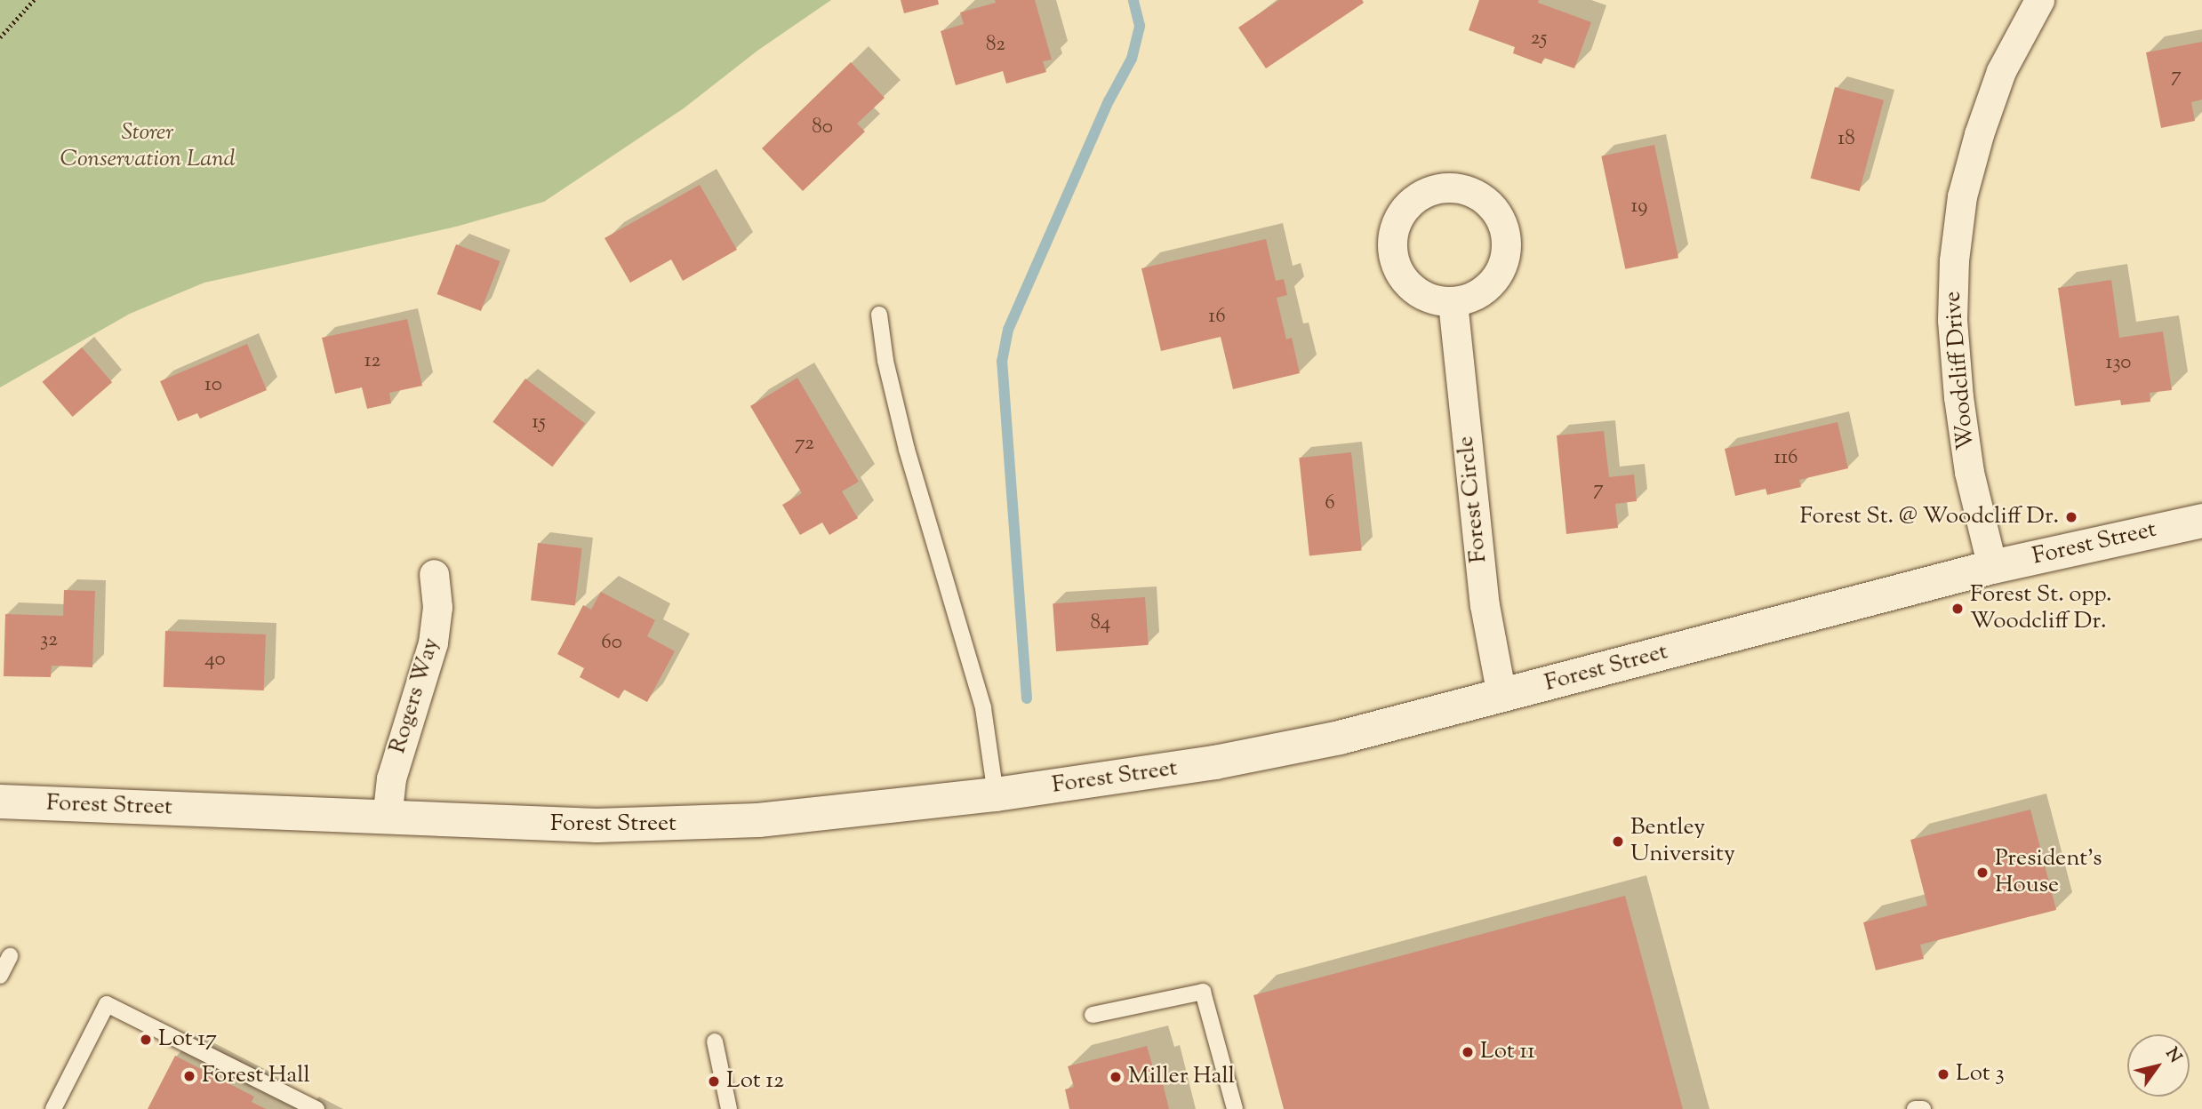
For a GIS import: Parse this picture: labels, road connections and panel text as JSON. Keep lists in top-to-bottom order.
{
  "streets": {
    "street": [
      "Woodcliff Drive",
      "Forest Circle",
      "Forest Street",
      "Rogers Way"
    ]
  },
  "crossings": [
    ["Woodcliff Drive", "Forest Street"],
    ["Forest Circle", "Forest Street"],
    ["Forest Street", "Rogers Way"]
  ],
  "parks": ["Storer Conservation Land"],
  "places": [
    "Forest St. @ Woodcliff Dr.",
    "Forest St. opp. Woodcliff Dr.",
    "Bentley University",
    "President's House",
    "Lot 17",
    "Lot 11",
    "Lot 3",
    "Forest Hall",
    "Miller Hall",
    "Lot 12"
  ],
  "house_numbers": [
    "25",
    "82",
    "7",
    "80",
    "18",
    "19",
    "16",
    "12",
    "130",
    "10",
    "15",
    "72",
    "116",
    "7",
    "6",
    "84",
    "32",
    "60",
    "40"
  ],
  "north": "top right"
}
